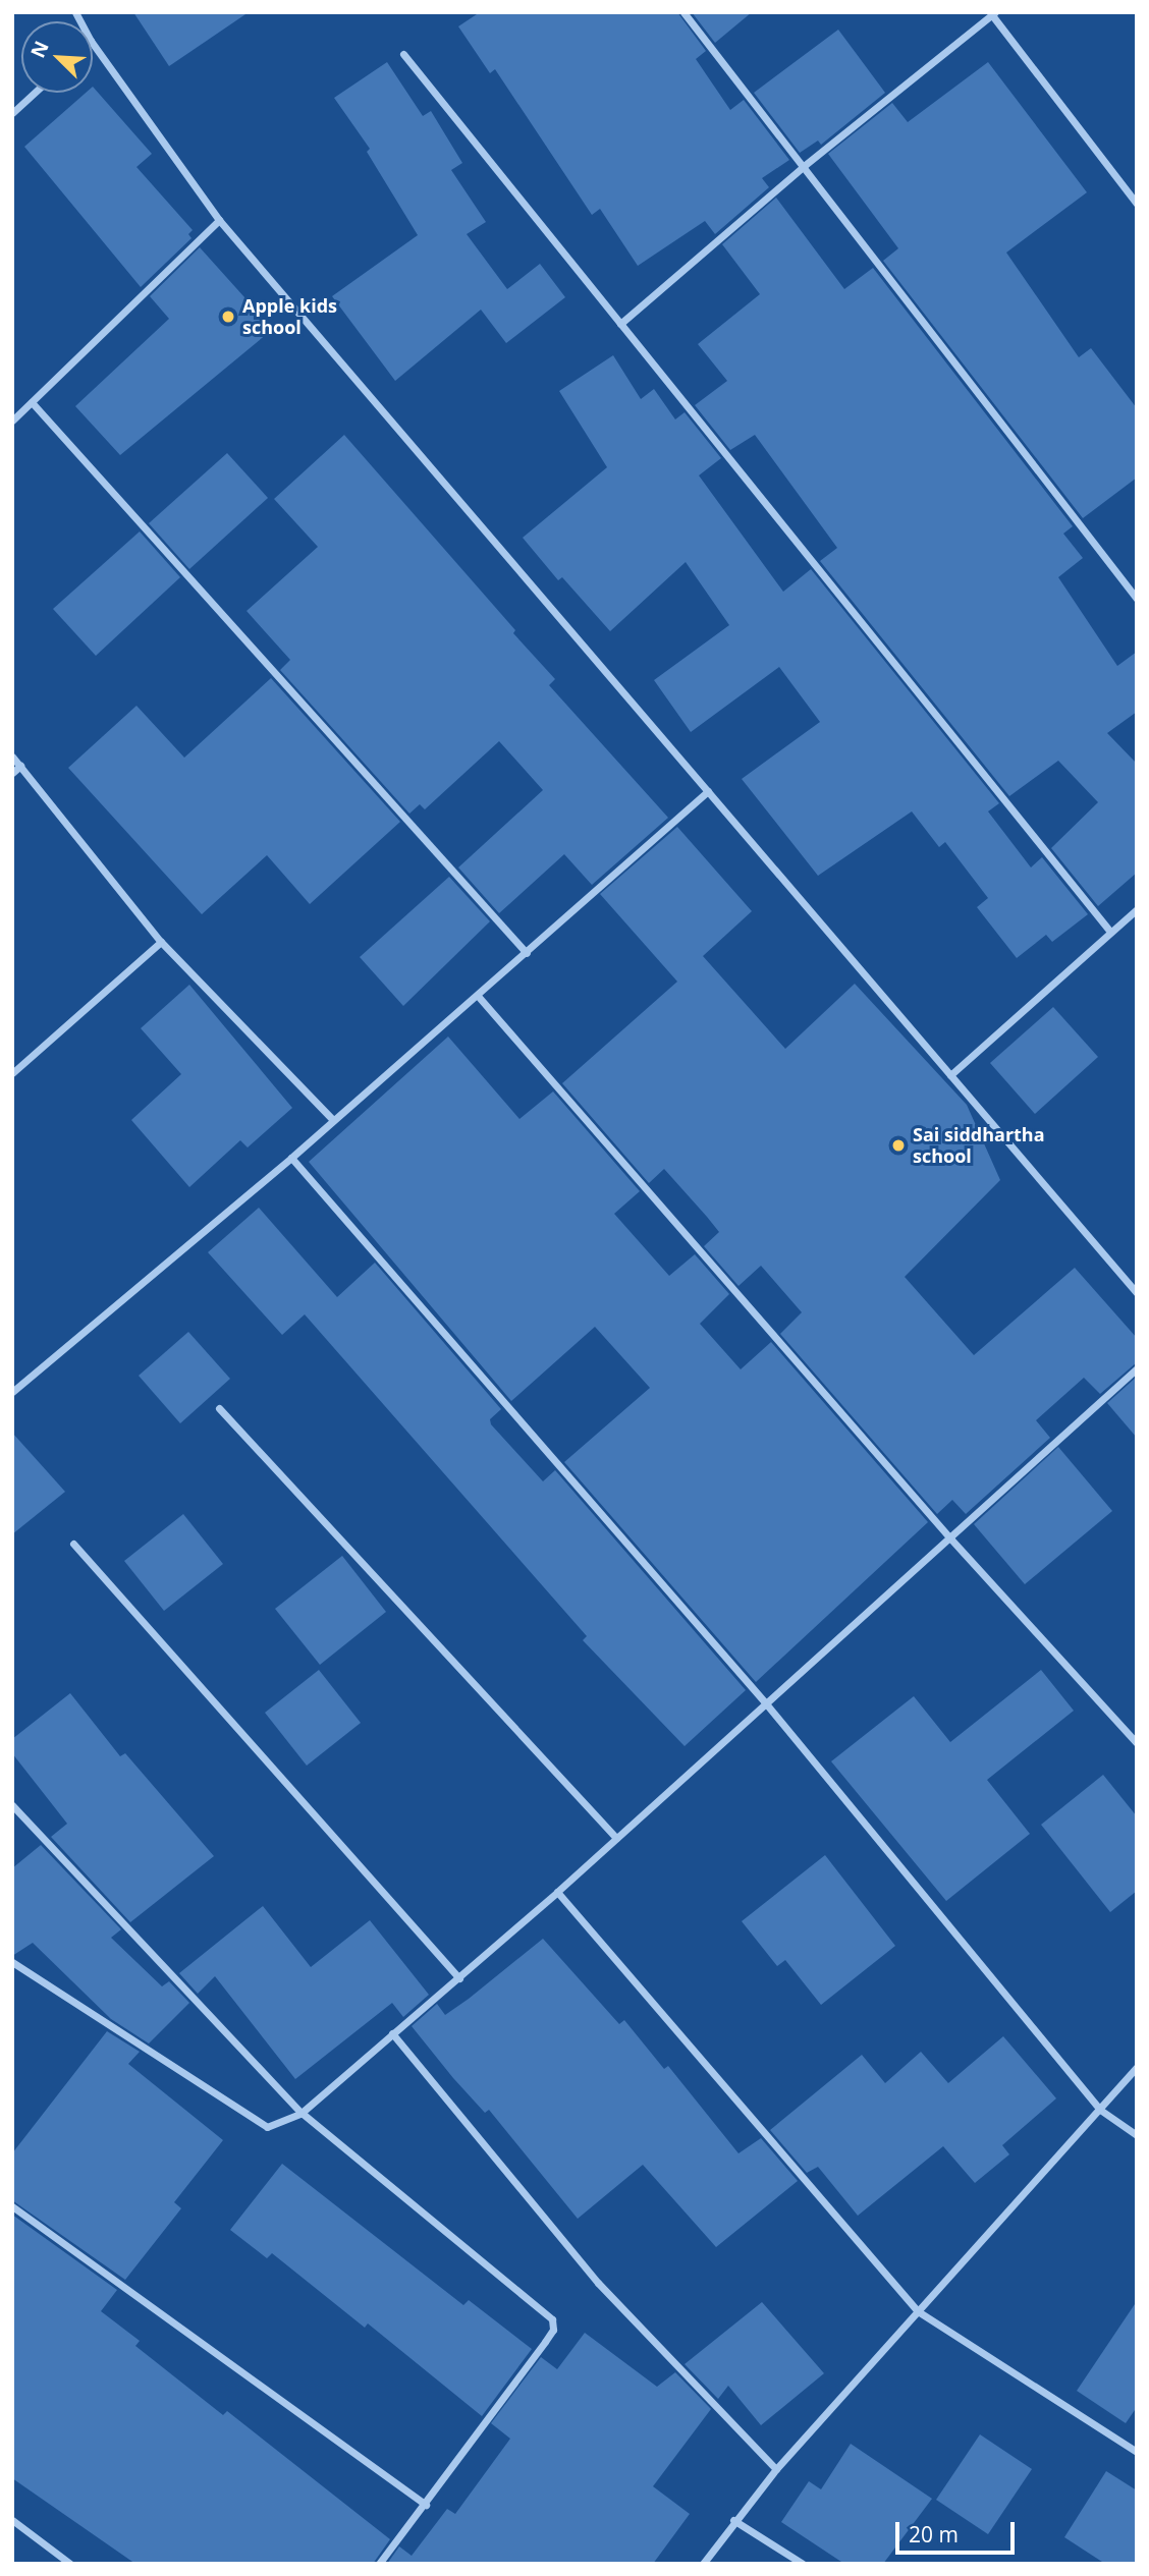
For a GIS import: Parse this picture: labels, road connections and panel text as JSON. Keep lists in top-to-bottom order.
{
  "places": ["Apple kids school", "Sai siddhartha school"],
  "scale_bar": "20 m",
  "north": "top left"
}
